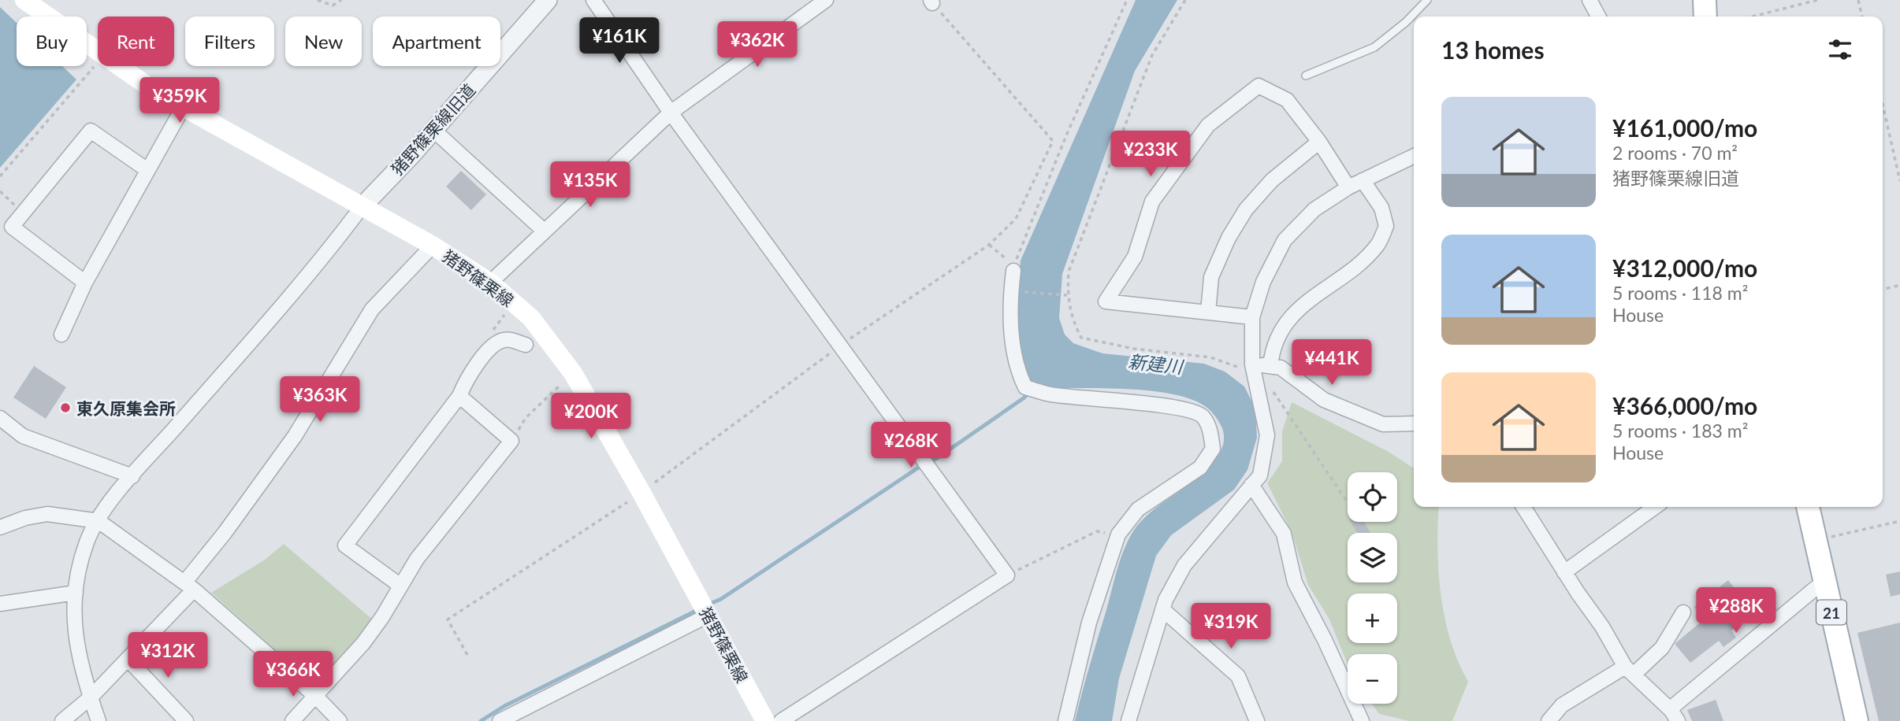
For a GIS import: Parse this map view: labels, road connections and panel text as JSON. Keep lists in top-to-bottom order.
{
  "streets": {
    "main road": ["猪野篠栗線", "21"],
    "street": ["猪野篠栗線旧道"]
  },
  "crossings": [
    ["猪野篠栗線旧道", "猪野篠栗線"]
  ],
  "water": ["新建川"],
  "places": ["東久原集会所"],
  "page": {
    "chip": [
      "Buy",
      "Rent",
      "Filters",
      "New",
      "Apartment"
    ],
    "heading": "13 homes",
    "price": [
      "¥161K",
      "¥362K",
      "¥359K",
      "¥233K",
      "¥135K",
      "¥441K",
      "¥363K",
      "¥200K",
      "¥268K",
      "¥288K",
      "¥319K",
      "¥312K",
      "¥366K"
    ],
    "list": [
      {
        "name": "¥161,000/mo",
        "note": "2 rooms · 70 m² · 猪野篠栗線旧道"
      },
      {
        "name": "¥312,000/mo",
        "note": "5 rooms · 118 m² · House"
      },
      {
        "name": "¥366,000/mo",
        "note": "5 rooms · 183 m² · House"
      }
    ],
    "map_buttons": ["+", "−"]
  }
}
